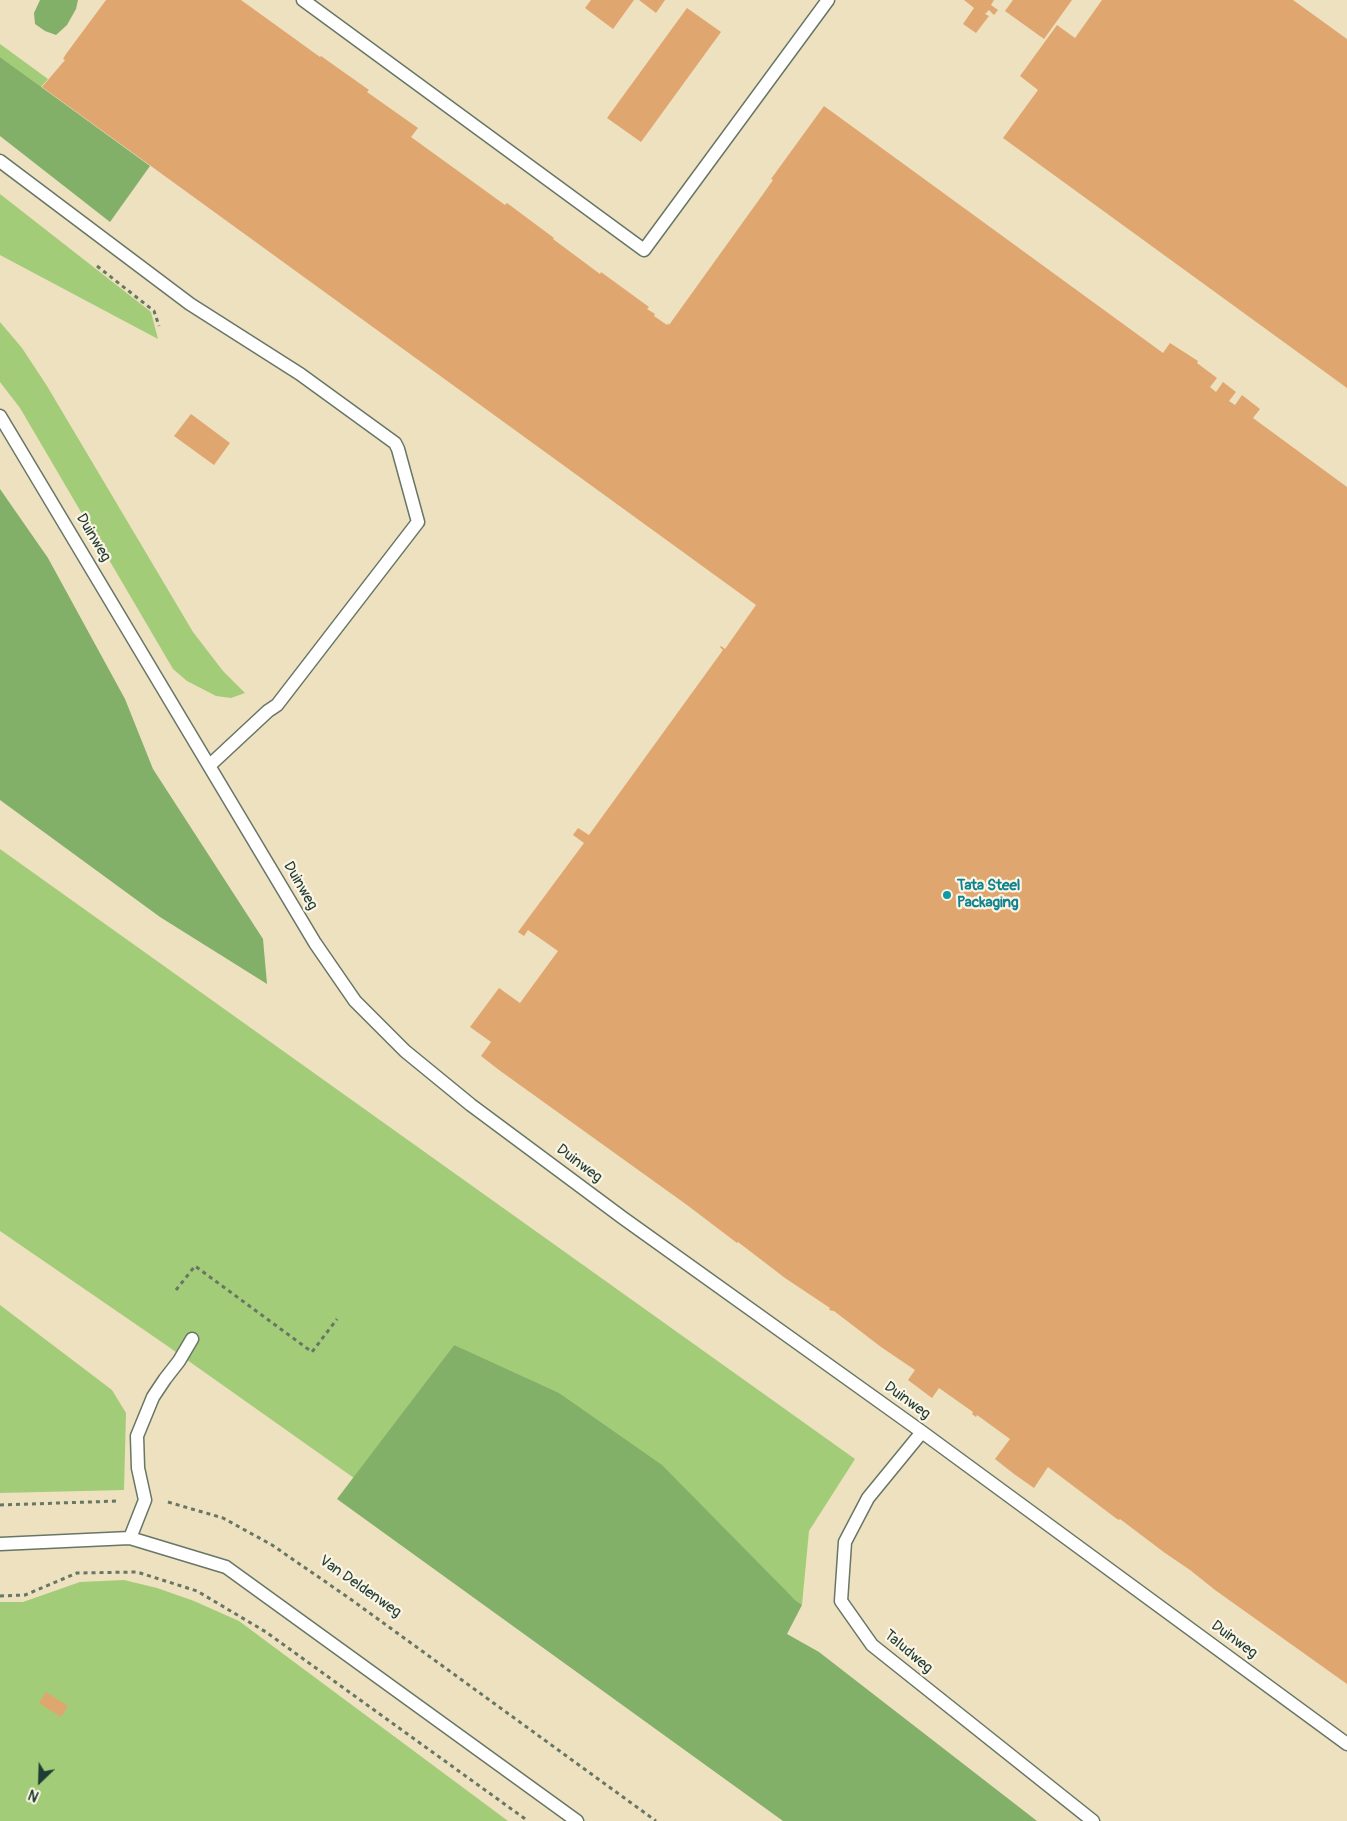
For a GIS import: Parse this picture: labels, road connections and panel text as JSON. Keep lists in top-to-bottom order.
{
  "streets": {
    "lane": ["Duinweg", "Taludweg"],
    "path": ["Van Deldenweg"]
  },
  "crossings": [
    ["Duinweg", "Taludweg"]
  ],
  "places": ["Tata Steel Packaging"],
  "north": "bottom left"
}
